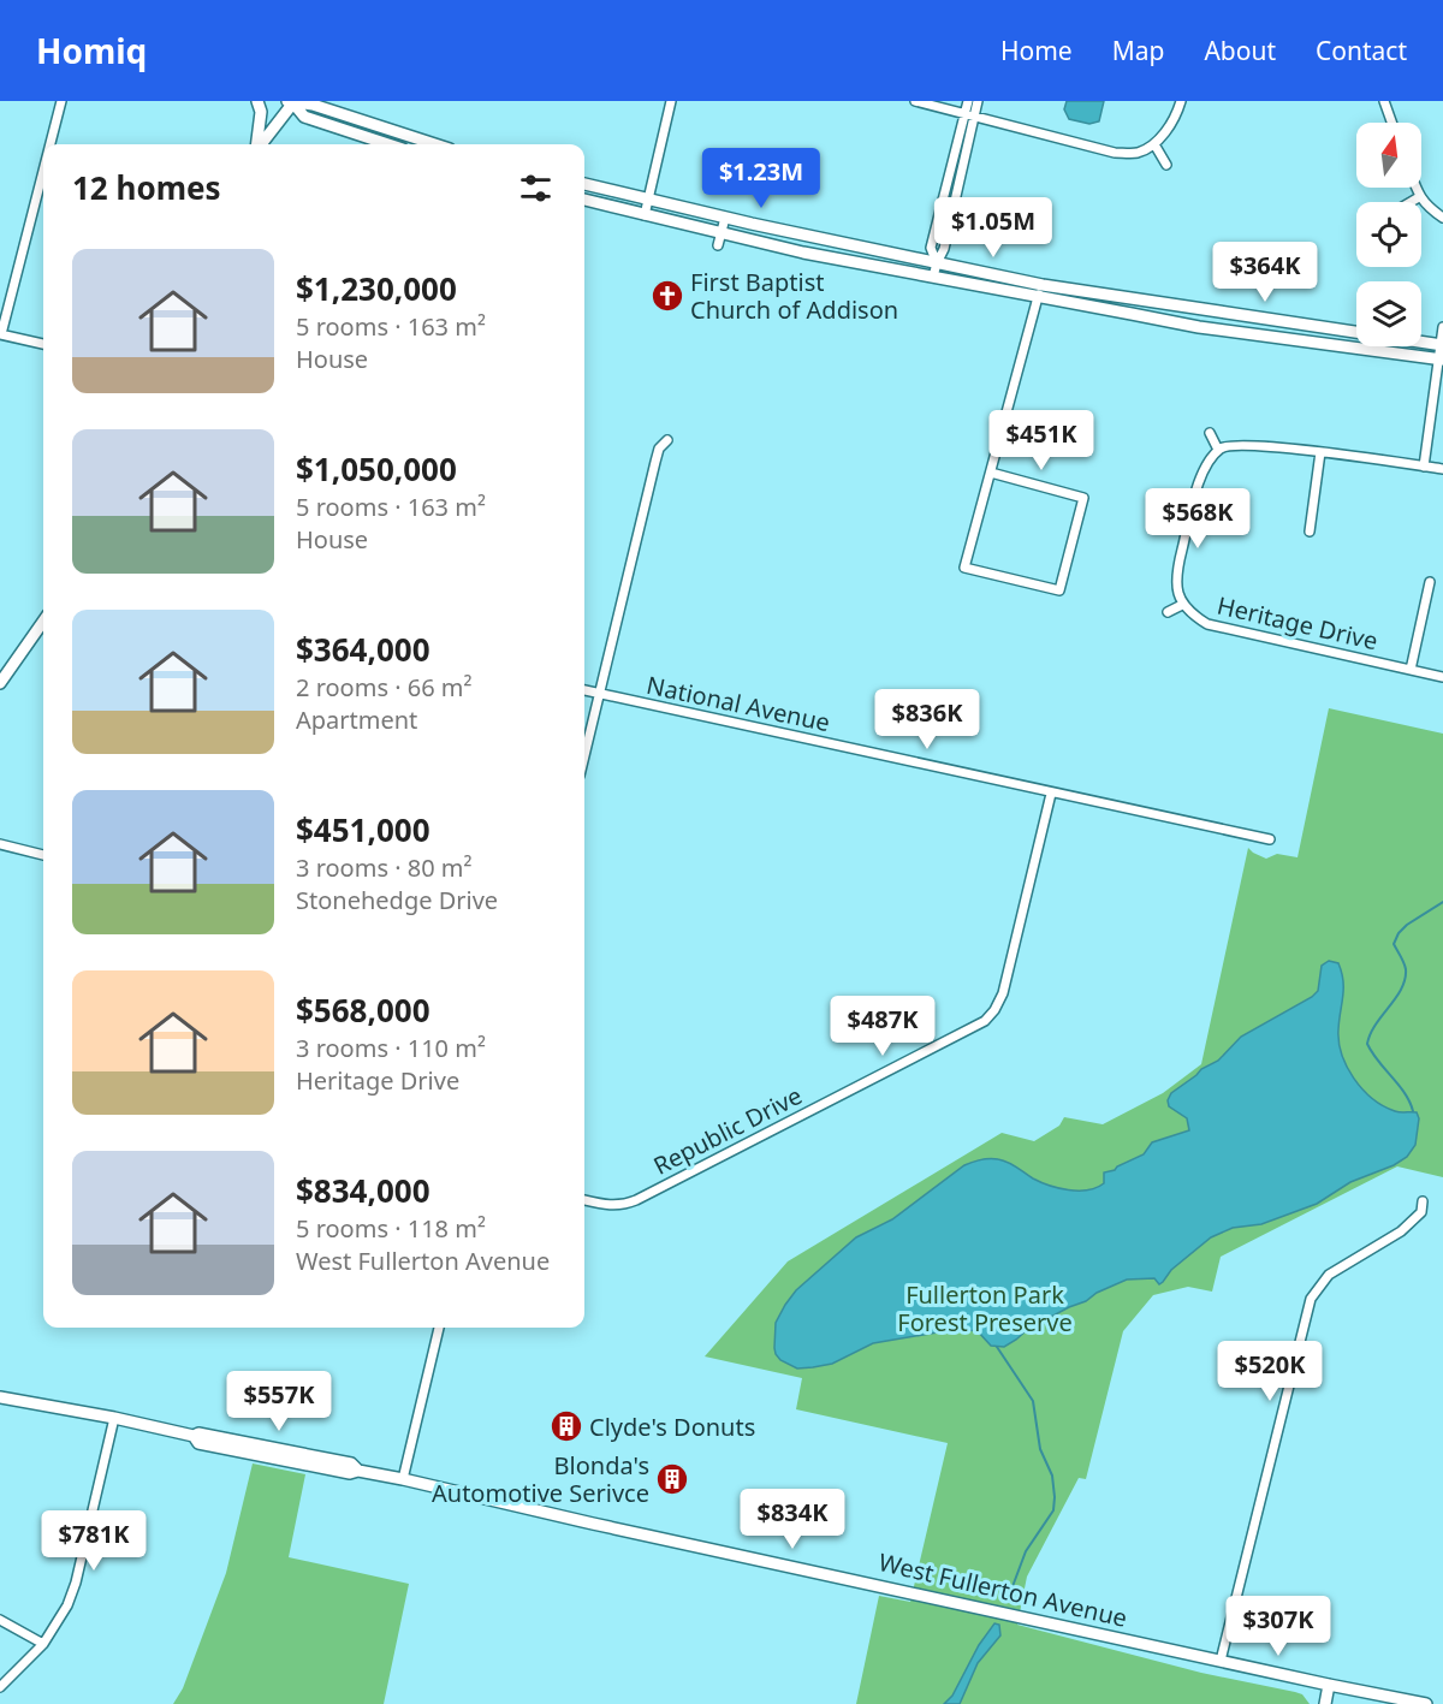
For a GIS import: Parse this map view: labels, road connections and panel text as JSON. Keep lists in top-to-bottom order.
{
  "streets": {
    "main road": ["West Fullerton Avenue"],
    "street": ["Heritage Drive", "National Avenue", "Republic Drive"]
  },
  "crossings": [
    ["National Avenue", "Republic Drive"]
  ],
  "parks": ["Fullerton Park Forest Preserve"],
  "places": {
    "church": ["First Baptist Church of Addison"],
    "building": ["Clyde's Donuts", "Blonda's Automotive Serivce"]
  },
  "north": "top",
  "page": {
    "header": "Homiq",
    "nav": [
      "Home",
      "Map",
      "About",
      "Contact"
    ],
    "heading": "12 homes",
    "price": [
      "$1.23M",
      "$1.05M",
      "$364K",
      "$451K",
      "$568K",
      "$836K",
      "$487K",
      "$520K",
      "$557K",
      "$834K",
      "$781K",
      "$307K"
    ],
    "list": [
      {
        "name": "$1,230,000",
        "note": "5 rooms · 163 m² · House"
      },
      {
        "name": "$1,050,000",
        "note": "5 rooms · 163 m² · House"
      },
      {
        "name": "$364,000",
        "note": "2 rooms · 66 m² · Apartment"
      },
      {
        "name": "$451,000",
        "note": "3 rooms · 80 m² · Stonehedge Drive"
      },
      {
        "name": "$568,000",
        "note": "3 rooms · 110 m² · Heritage Drive"
      },
      {
        "name": "$834,000",
        "note": "5 rooms · 118 m² · West Fullerton Avenue"
      }
    ]
  }
}
